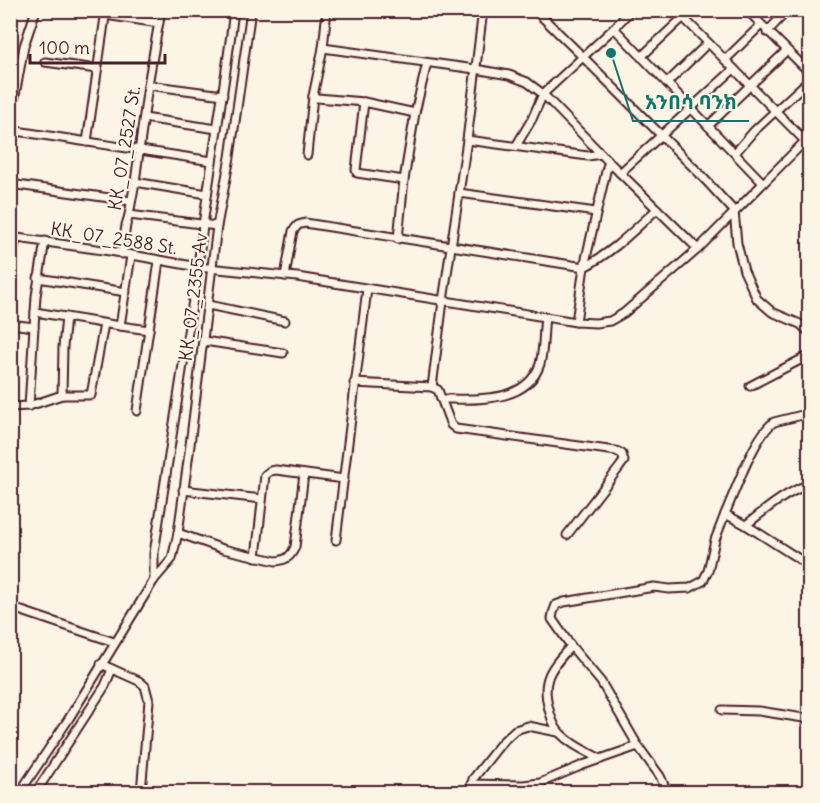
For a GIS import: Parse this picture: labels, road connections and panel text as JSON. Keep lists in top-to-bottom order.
{
  "streets": {
    "street": ["KK_07_2527 St.", "KK_07_2588 St.", "KK_07_2355 Av"]
  },
  "crossings": [
    ["KK_07_2527 St.", "KK_07_2588 St."],
    ["KK_07_2588 St.", "KK_07_2355 Av"]
  ],
  "places": ["አንበሳ ባንክ"],
  "scale_bar": "100 m"
}
